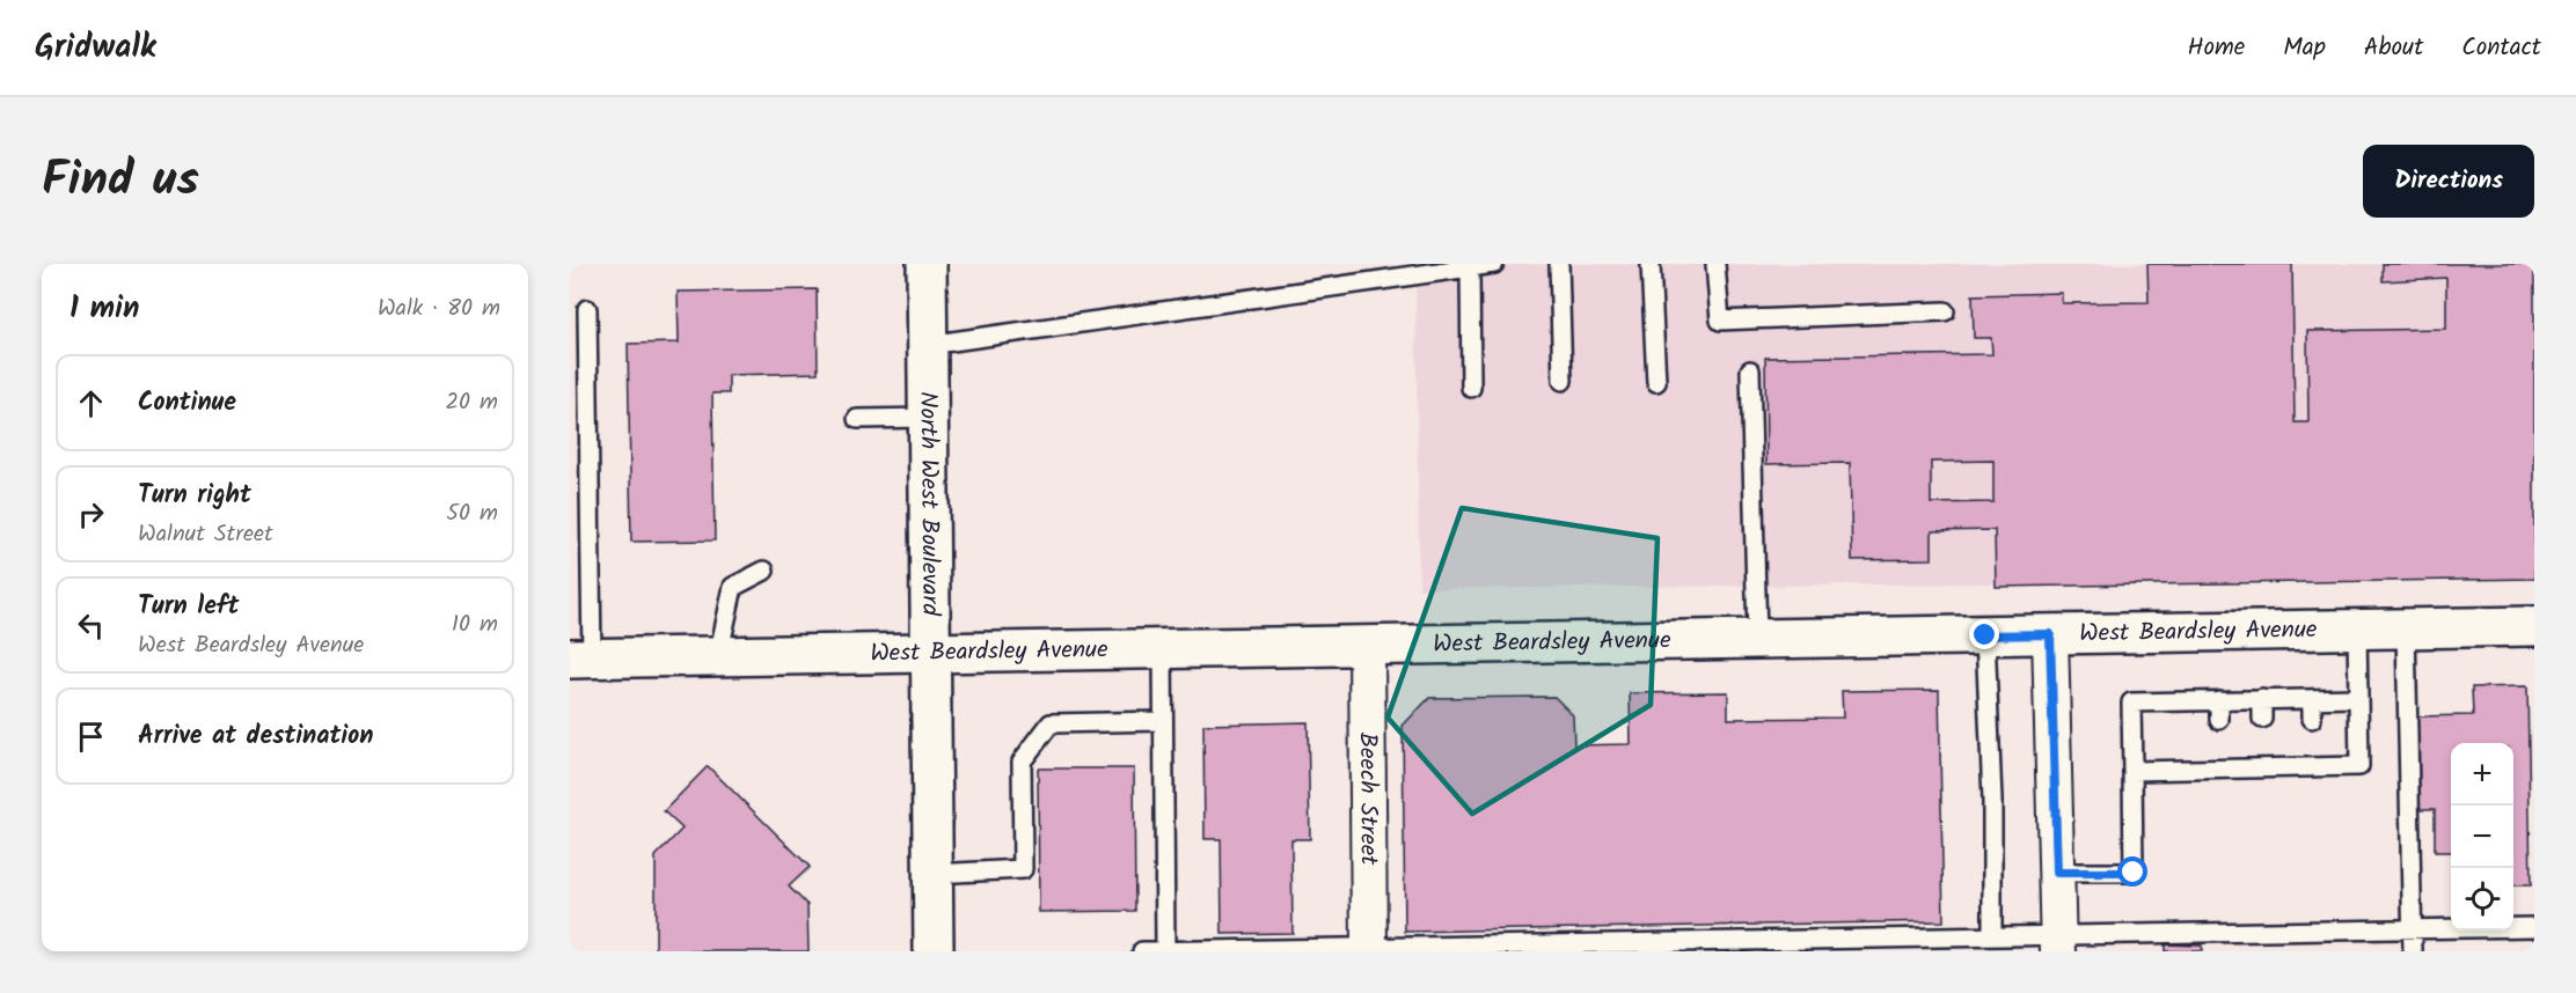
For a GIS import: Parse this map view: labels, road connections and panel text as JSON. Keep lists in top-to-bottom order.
{
  "streets": {
    "main road": ["North West Boulevard", "West Beardsley Avenue"],
    "street": ["Beech Street"]
  },
  "crossings": [
    ["North West Boulevard", "West Beardsley Avenue"],
    ["West Beardsley Avenue", "Beech Street"]
  ],
  "page": {
    "header": "Gridwalk",
    "nav": [
      "Home",
      "Map",
      "About",
      "Contact"
    ],
    "title": "Find us",
    "buttons": "Directions",
    "heading": ["1 min", "Walk · 80 m"],
    "list": [
      ["Continue", "20 m"],
      ["Turn right", "Walnut Street", "50 m"],
      ["Turn left", "West Beardsley Avenue", "10 m"],
      "Arrive at destination"
    ],
    "map_buttons": ["+", "−"]
  }
}
